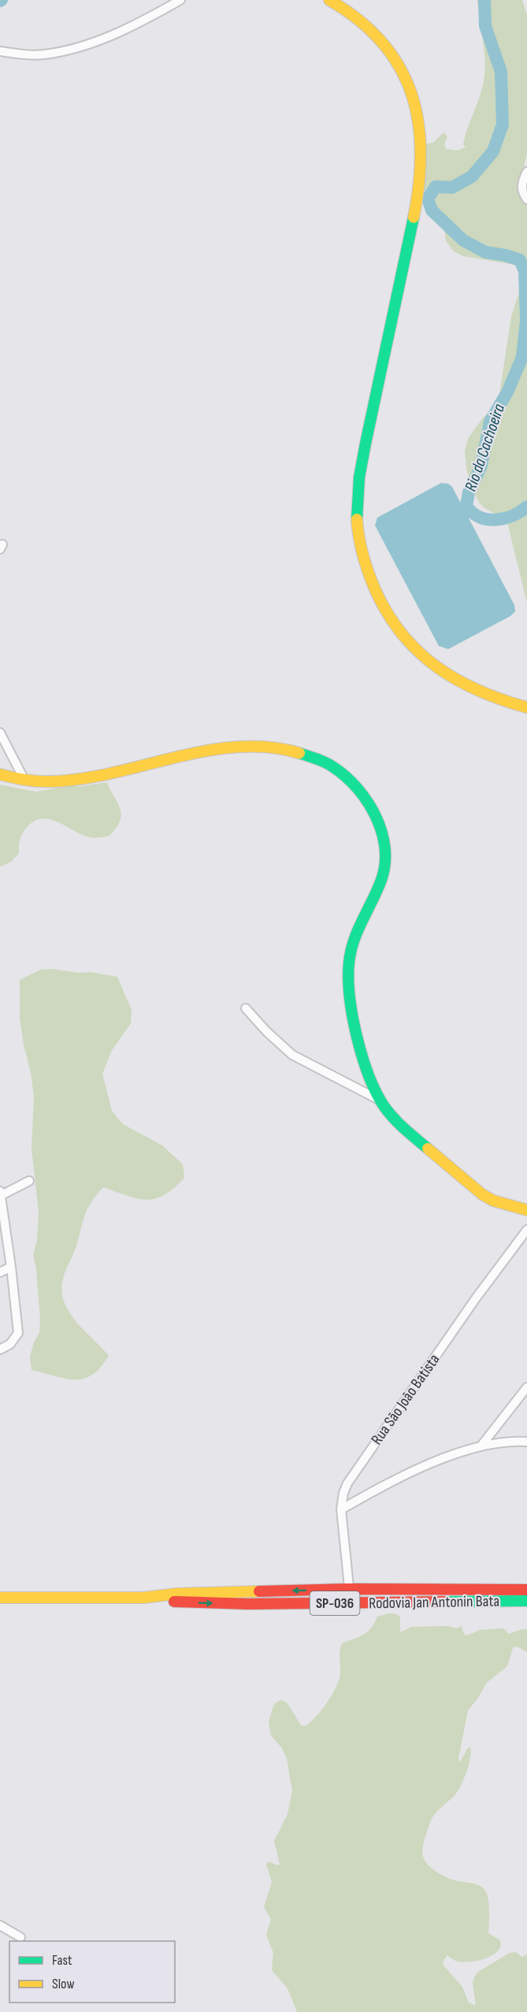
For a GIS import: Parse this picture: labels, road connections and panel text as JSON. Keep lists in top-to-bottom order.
{
  "streets": {
    "street": ["Rua São João Batista", "Rodovia Jan Antonin Bata", "SP-036"]
  },
  "crossings": [
    ["Rua São João Batista", "Rodovia Jan Antonin Bata"]
  ],
  "water": ["Rio da Cachoeira"],
  "legend": ["Fast", "Slow"]
}
